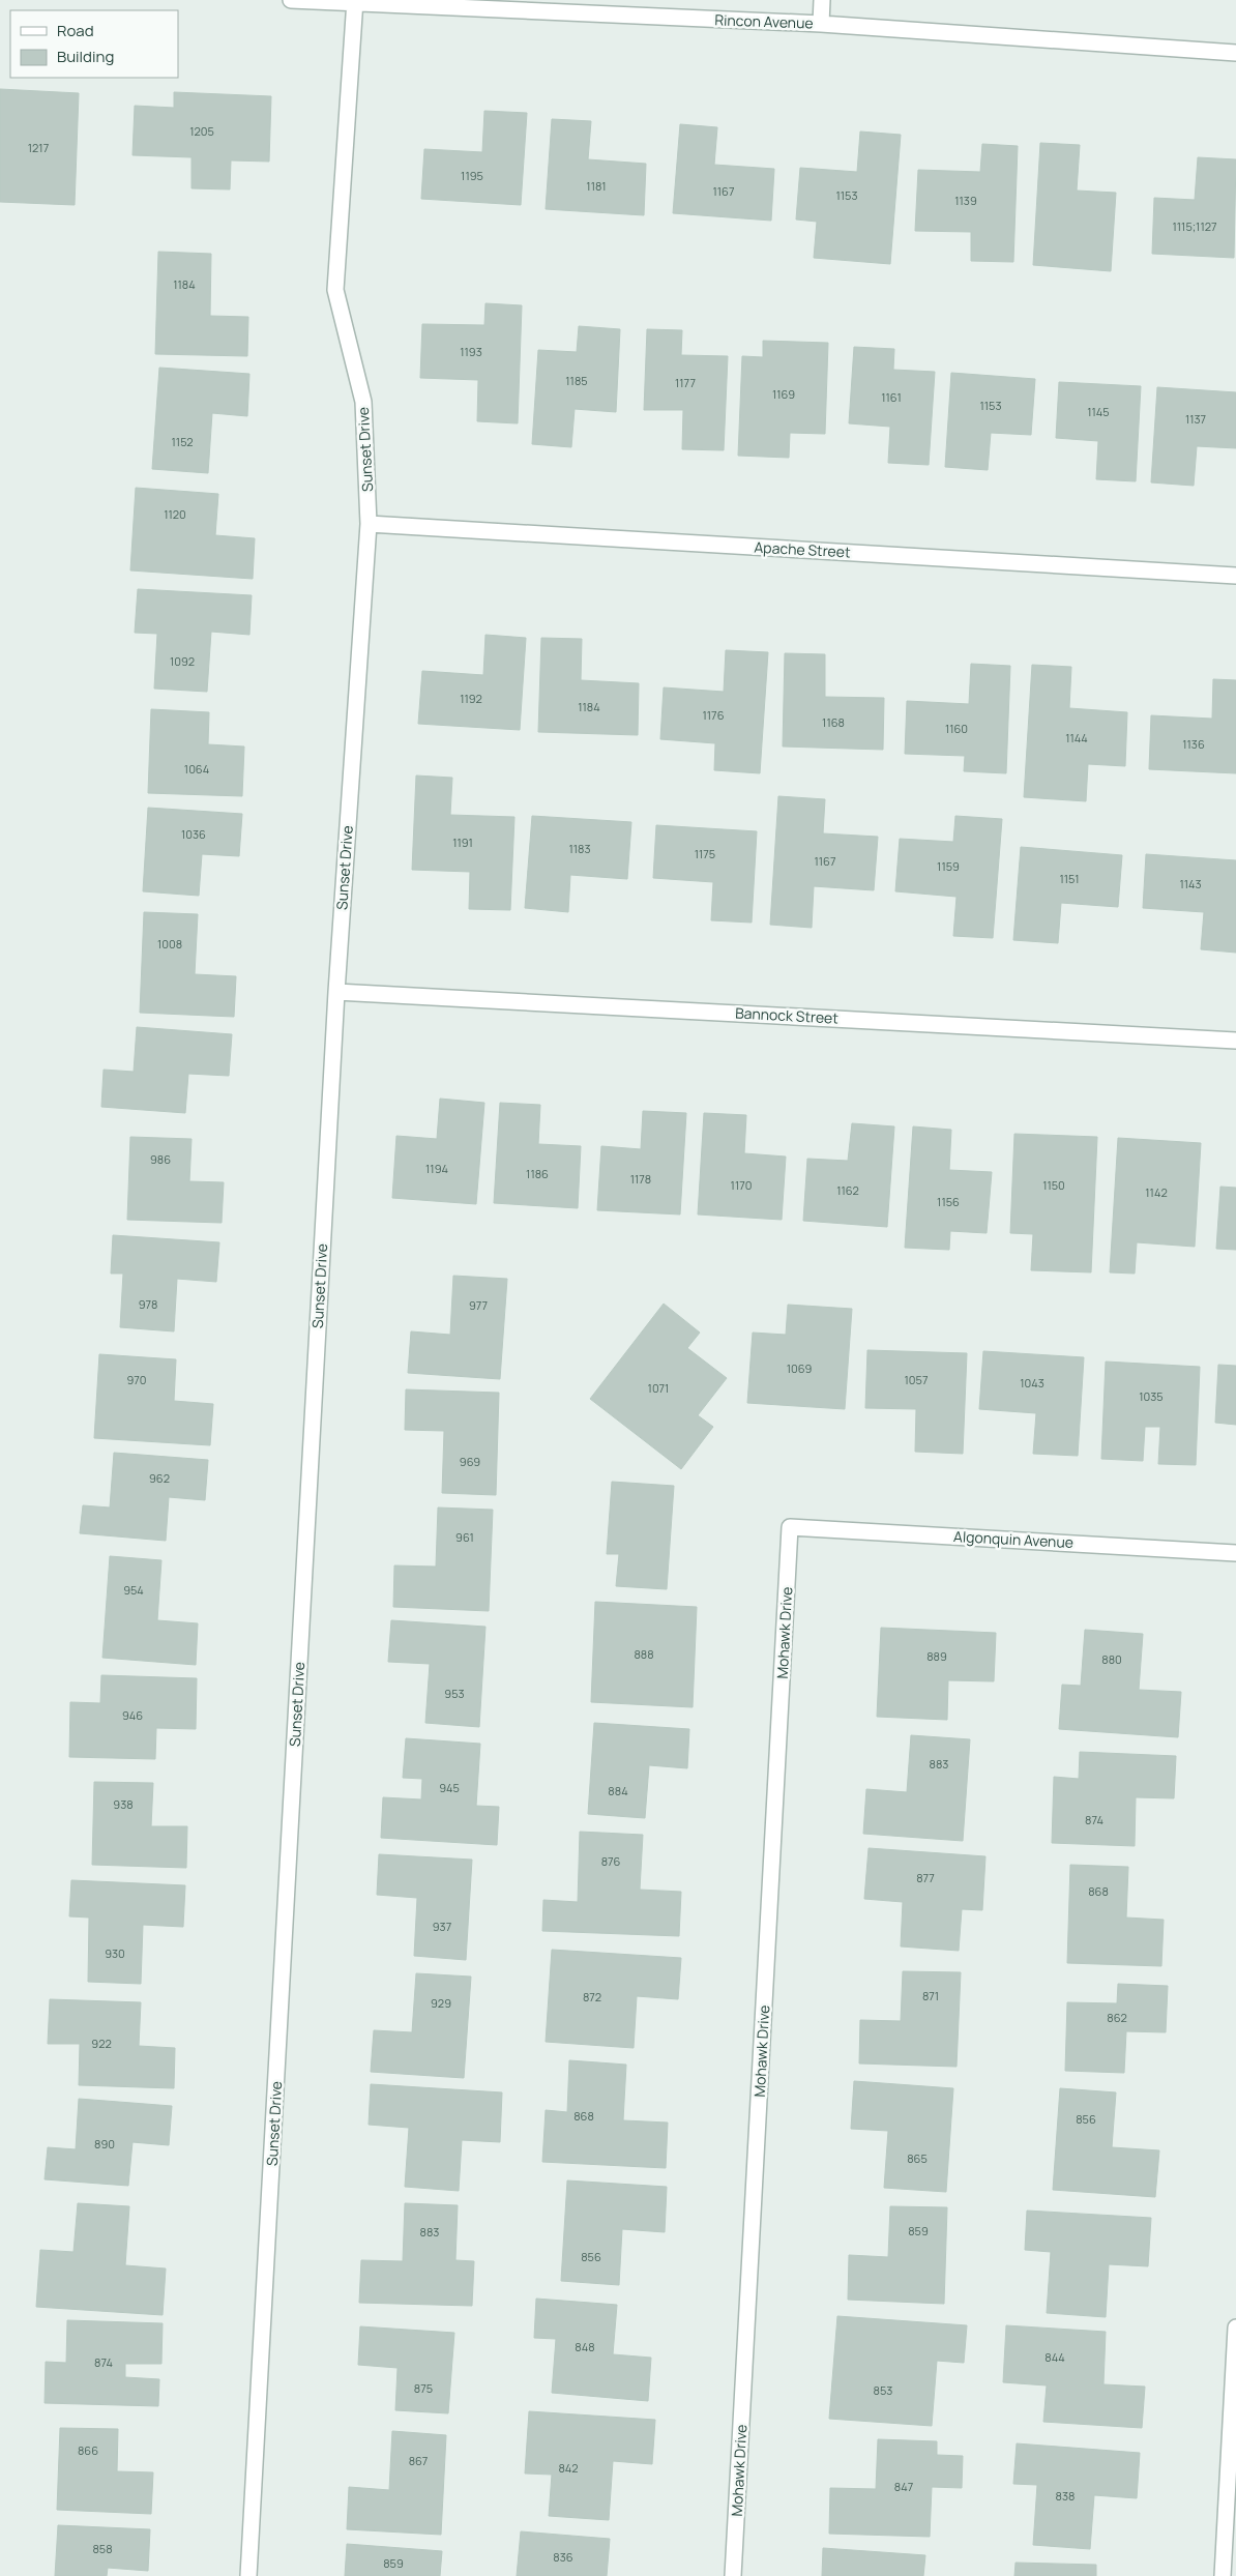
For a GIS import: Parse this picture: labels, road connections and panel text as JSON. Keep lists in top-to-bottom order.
{
  "streets": {
    "street": [
      "Rincon Avenue",
      "Sunset Drive",
      "Apache Street",
      "Bannock Street",
      "Algonquin Avenue",
      "Mohawk Drive"
    ]
  },
  "crossings": [
    ["Rincon Avenue", "Sunset Drive"],
    ["Sunset Drive", "Apache Street"],
    ["Sunset Drive", "Bannock Street"],
    ["Algonquin Avenue", "Mohawk Drive"]
  ],
  "house_numbers": [
    "1205",
    "1217",
    "1195",
    "1181",
    "1167",
    "1153",
    "1139",
    "1115;1127",
    "1184",
    "1193",
    "1185",
    "1177",
    "1169",
    "1161",
    "1153",
    "1145",
    "1137",
    "1152",
    "1120",
    "1092",
    "1192",
    "1184",
    "1176",
    "1168",
    "1160",
    "1144",
    "1136",
    "1064",
    "1036",
    "1191",
    "1183",
    "1175",
    "1167",
    "1159",
    "1151",
    "1143",
    "1008",
    "986",
    "1194",
    "1186",
    "1178",
    "1170",
    "1150",
    "1162",
    "1142",
    "1156",
    "978",
    "977",
    "1069",
    "970",
    "1057",
    "1043",
    "1071",
    "1035",
    "969",
    "962",
    "961",
    "954",
    "888",
    "889",
    "880",
    "953",
    "946",
    "883",
    "945",
    "884",
    "938",
    "874",
    "876",
    "877",
    "868",
    "937",
    "930",
    "871",
    "872",
    "929",
    "862",
    "922",
    "868",
    "856",
    "890",
    "865",
    "859",
    "883",
    "856",
    "848",
    "844",
    "874",
    "875",
    "853",
    "866",
    "867",
    "842",
    "847",
    "838",
    "858",
    "836",
    "859"
  ],
  "legend": ["Road", "Building"]
}
